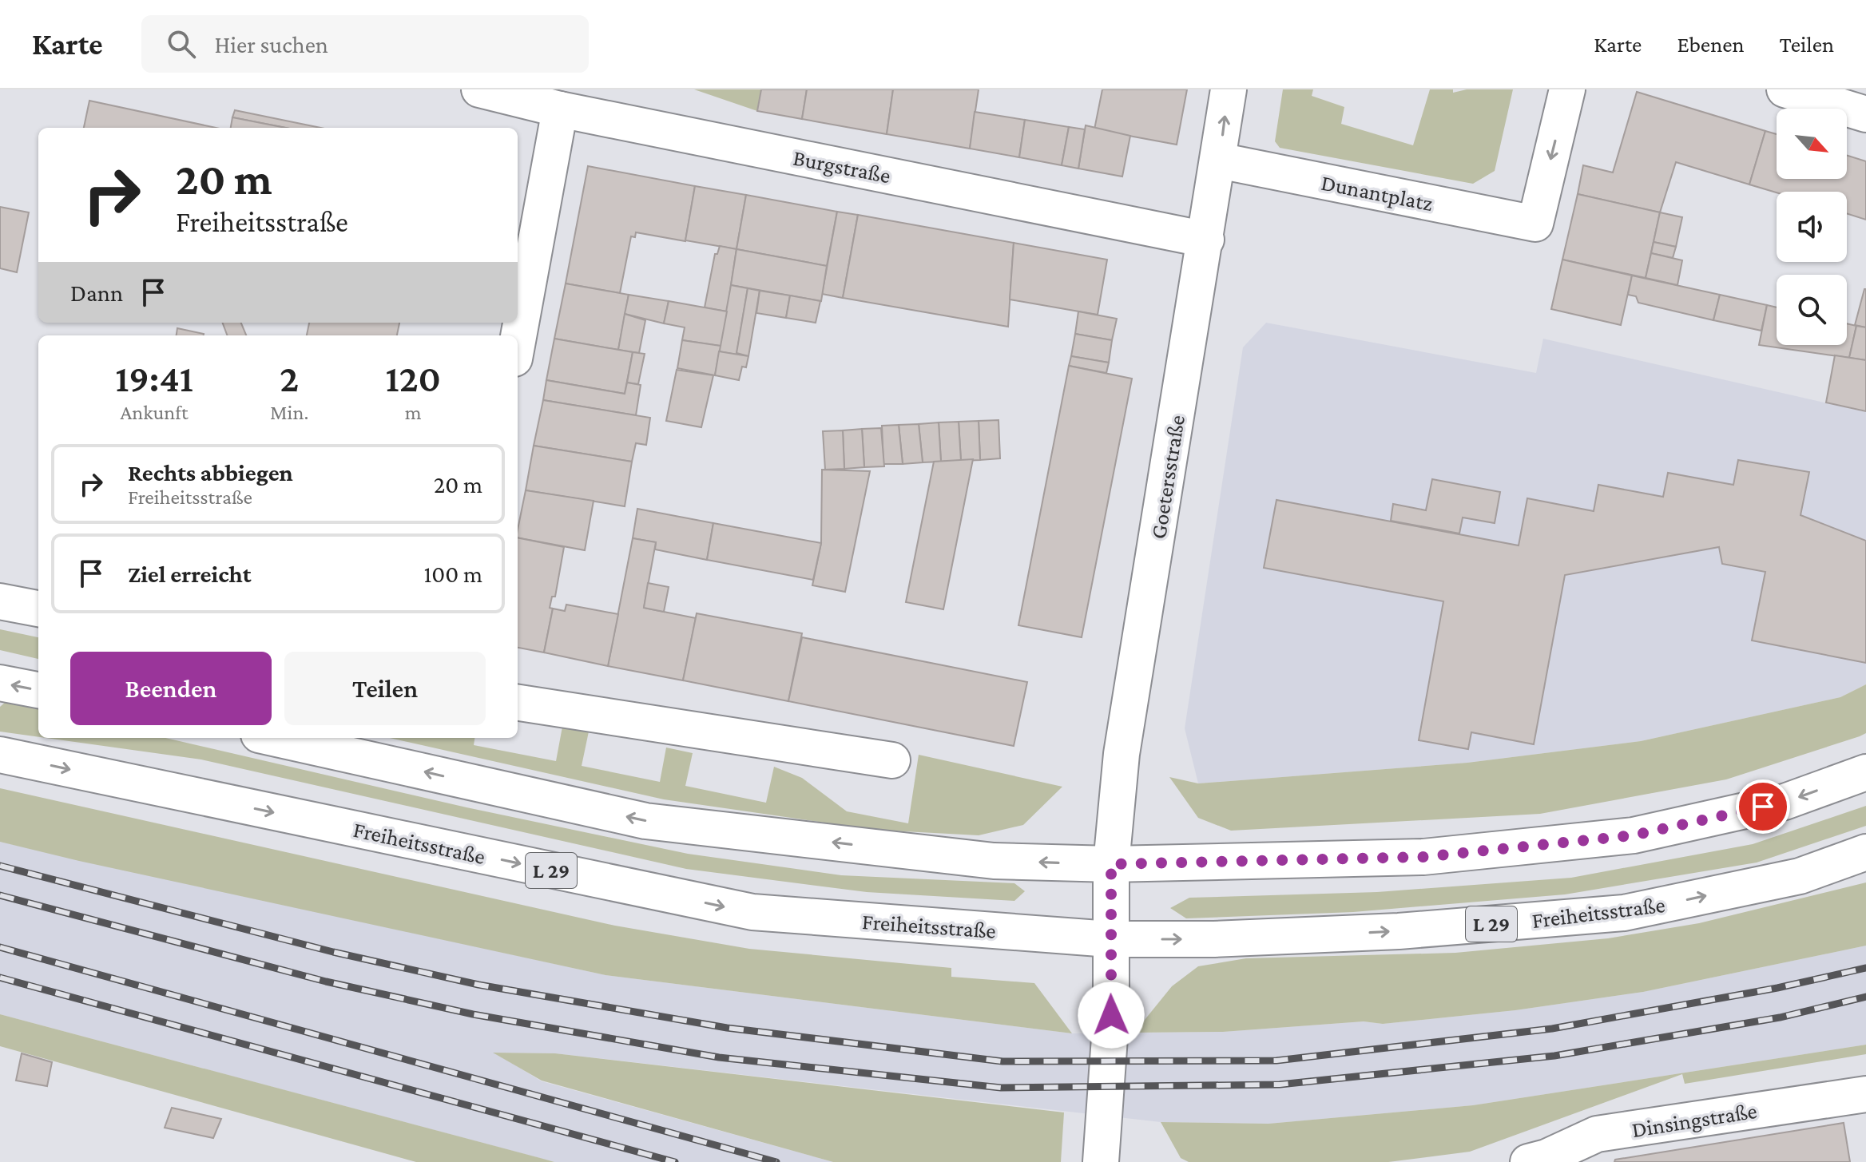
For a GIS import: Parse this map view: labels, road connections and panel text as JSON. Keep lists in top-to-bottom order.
{
  "streets": {
    "main road": [
      "Burgstraße",
      "Dunantplatz",
      "Goetersstraße",
      "Freiheitsstraße",
      "L 29",
      "Dinsingstraße"
    ]
  },
  "crossings": [
    ["Burgstraße", "Goetersstraße"],
    ["Dunantplatz", "Goetersstraße"],
    ["Goetersstraße", "Freiheitsstraße"]
  ],
  "north": "bottom right",
  "page": {
    "header": "Karte",
    "search": "Hier suchen",
    "nav": ["Karte", "Ebenen", "Teilen"],
    "turn": ["20 m", "Freiheitsstraße"],
    "then": "Dann",
    "eta": [
      "19:41",
      "Ankunft",
      "2",
      "Min.",
      "120",
      "m"
    ],
    "list": [
      {
        "name": "Rechts abbiegen",
        "note": "Freiheitsstraße",
        "value": "20 m"
      },
      {
        "name": "Ziel erreicht",
        "value": "100 m"
      }
    ],
    "buttons": ["Beenden", "Teilen"]
  }
}
